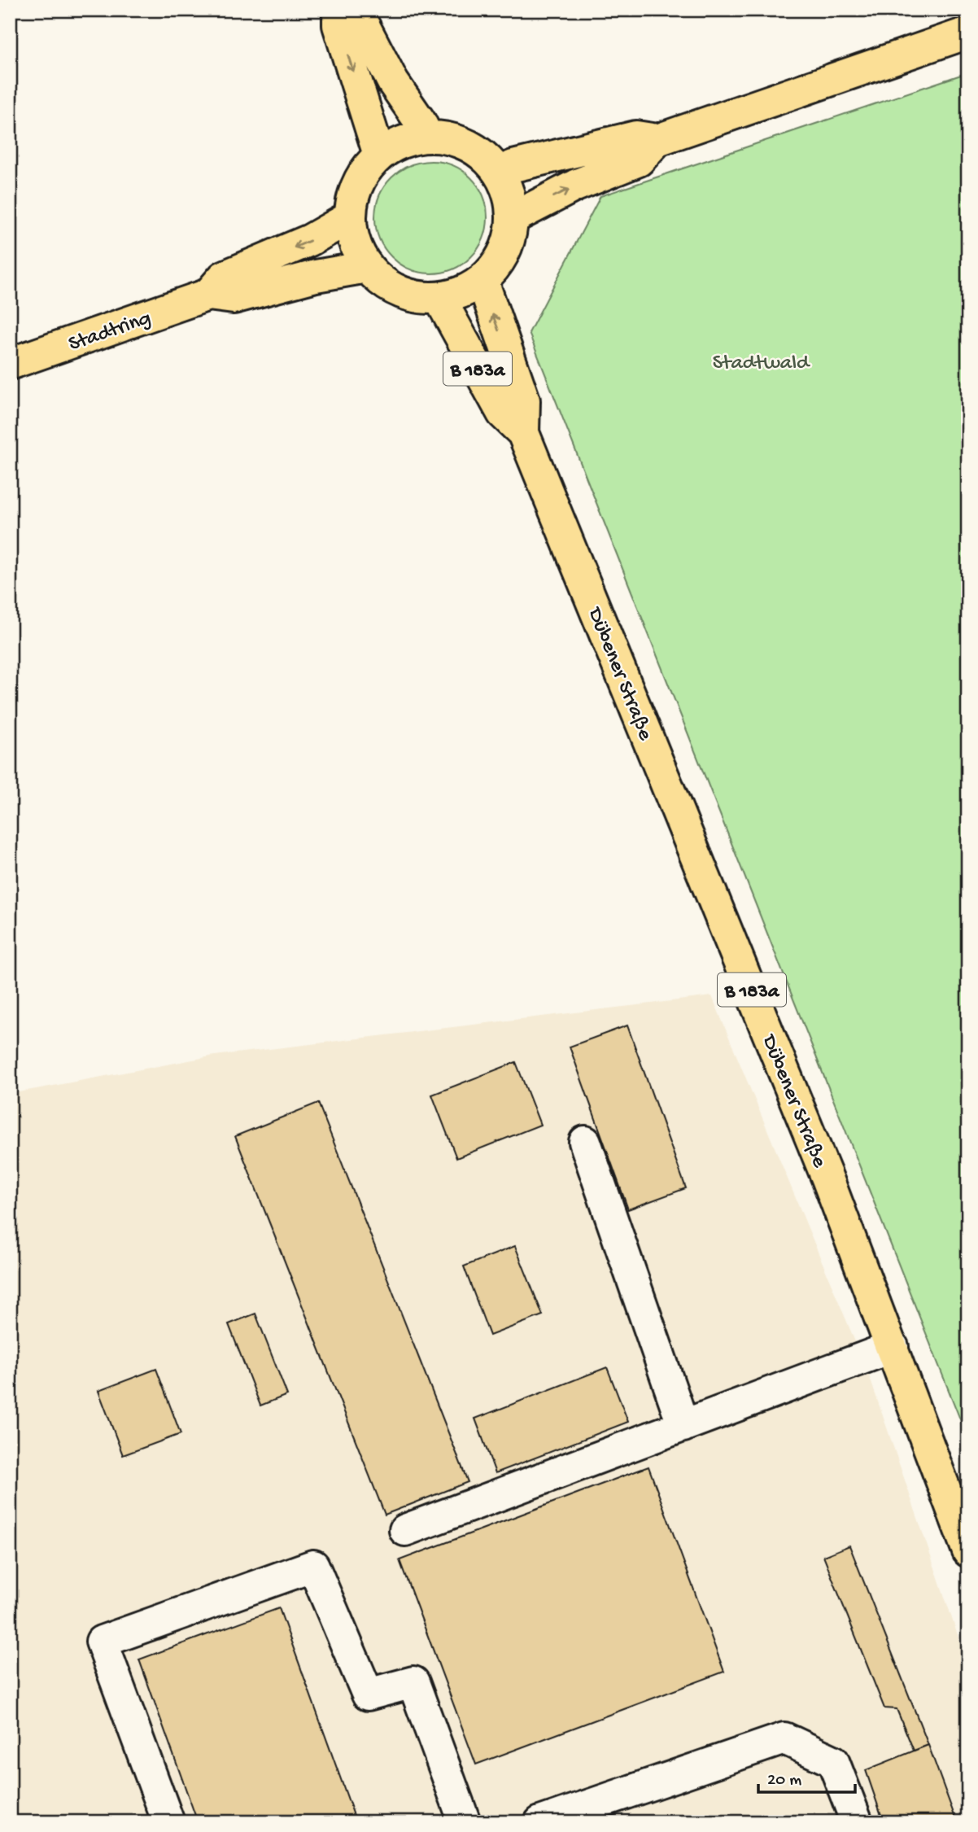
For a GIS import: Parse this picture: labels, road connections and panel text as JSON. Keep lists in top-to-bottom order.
{
  "streets": {
    "main road": ["Stadtring", "B 183a", "Dübener Straße"]
  },
  "crossings": [
    ["Stadtring", "Dübener Straße"]
  ],
  "parks": ["Stadtwald"],
  "scale_bar": "20 m"
}
